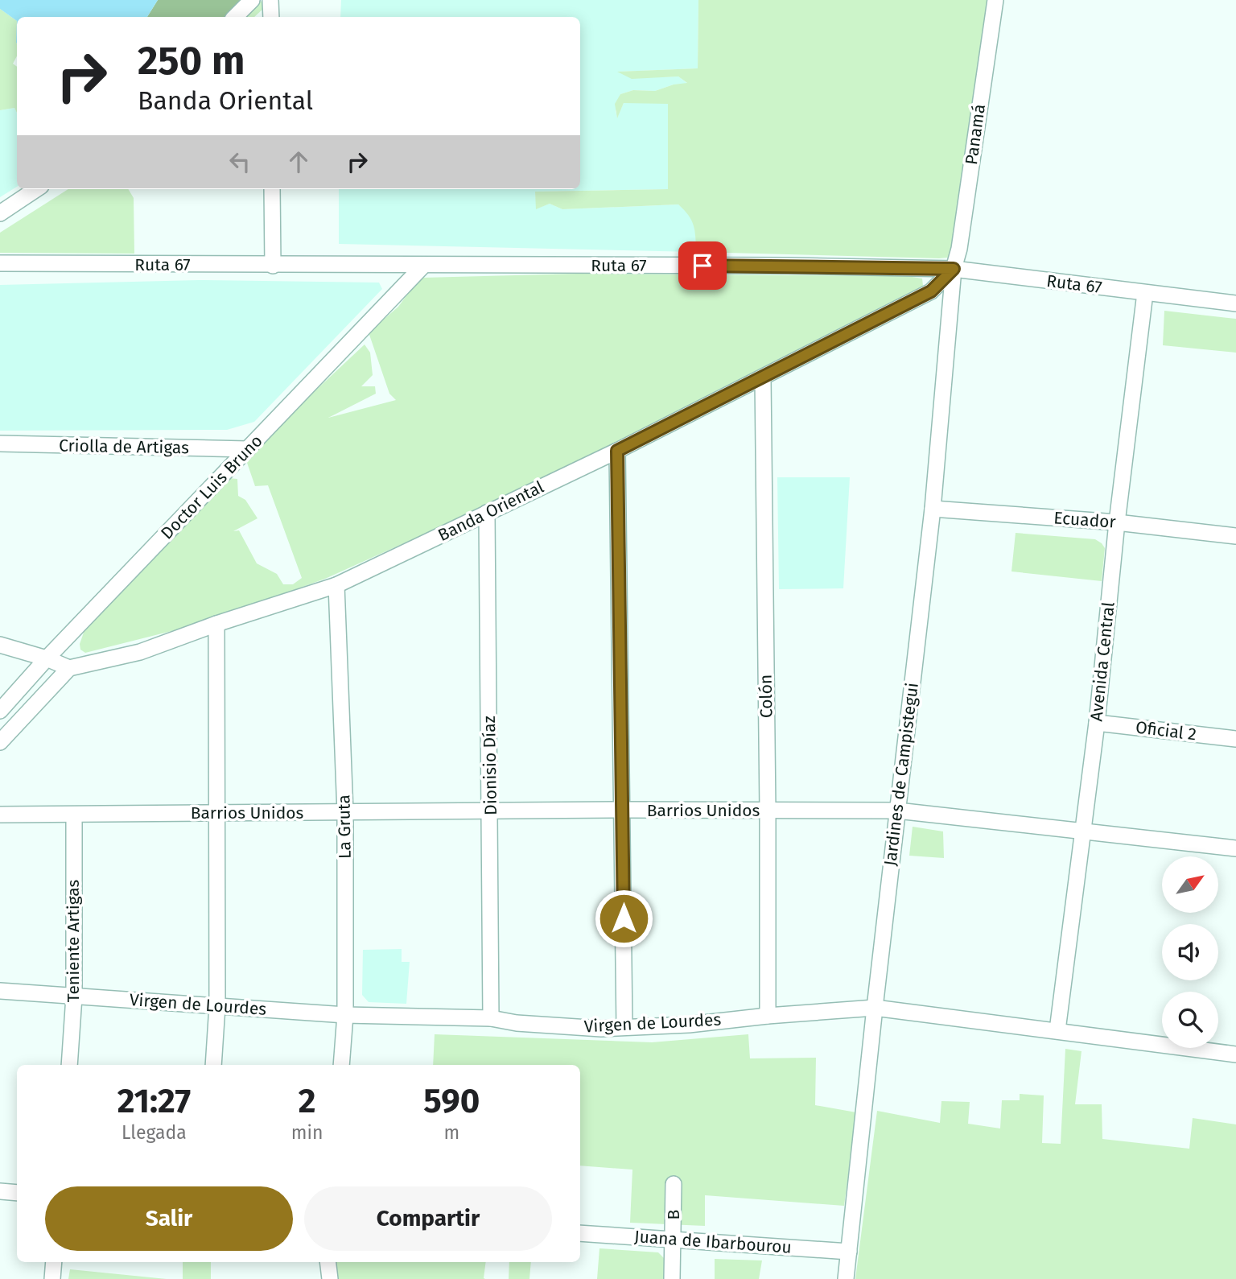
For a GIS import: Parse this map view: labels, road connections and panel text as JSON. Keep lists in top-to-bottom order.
{
  "streets": {
    "street": [
      "Panamá",
      "Ruta 67",
      "Criolla de Artigas",
      "Doctor Luis Bruno",
      "Banda Oriental",
      "Ecuador",
      "Avenida Central",
      "Colón",
      "Oficial 2",
      "Dionisio Díaz",
      "Jardines de Campistegui",
      "Barrios Unidos",
      "La Gruta",
      "Teniente Artigas",
      "Virgen de Lourdes",
      "B",
      "Juana de Ibarbourou"
    ]
  },
  "crossings": [
    ["Panamá", "Ruta 67"],
    ["Panamá", "Banda Oriental"],
    ["Panamá", "Jardines de Campistegui"],
    ["Ruta 67", "Doctor Luis Bruno"],
    ["Ruta 67", "Banda Oriental"],
    ["Ruta 67", "Avenida Central"],
    ["Ruta 67", "Jardines de Campistegui"],
    ["Criolla de Artigas", "Doctor Luis Bruno"],
    ["Banda Oriental", "Colón"],
    ["Banda Oriental", "Dionisio Díaz"],
    ["Banda Oriental", "Jardines de Campistegui"],
    ["Banda Oriental", "La Gruta"],
    ["Ecuador", "Avenida Central"],
    ["Ecuador", "Jardines de Campistegui"],
    ["Avenida Central", "Oficial 2"],
    ["Avenida Central", "Barrios Unidos"],
    ["Avenida Central", "Virgen de Lourdes"],
    ["Colón", "Barrios Unidos"],
    ["Colón", "Virgen de Lourdes"],
    ["Dionisio Díaz", "Barrios Unidos"],
    ["Dionisio Díaz", "Virgen de Lourdes"],
    ["Jardines de Campistegui", "Barrios Unidos"],
    ["Jardines de Campistegui", "Virgen de Lourdes"],
    ["Jardines de Campistegui", "Juana de Ibarbourou"],
    ["Barrios Unidos", "La Gruta"],
    ["Barrios Unidos", "Teniente Artigas"],
    ["La Gruta", "Virgen de Lourdes"],
    ["Teniente Artigas", "Virgen de Lourdes"],
    ["B", "Juana de Ibarbourou"]
  ],
  "north": "top right",
  "page": {
    "turn": ["250 m", "Banda Oriental"],
    "eta": [
      "21:27",
      "Llegada",
      "2",
      "min",
      "590",
      "m"
    ],
    "buttons": ["Salir", "Compartir"]
  }
}
